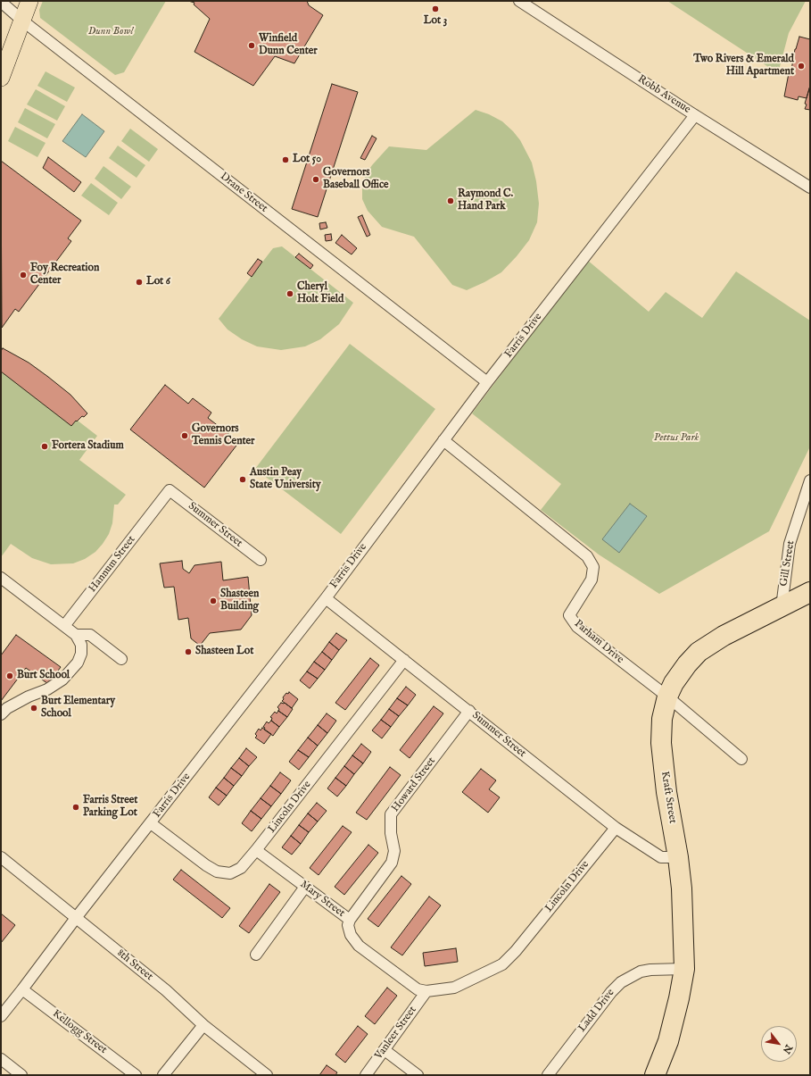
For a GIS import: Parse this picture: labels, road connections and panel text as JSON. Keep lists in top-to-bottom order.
{
  "streets": {
    "highway": ["Kraft Street"],
    "street": [
      "Robb Avenue",
      "Drane Street",
      "Farris Drive",
      "Summer Street",
      "Gill Street",
      "Hannum Street",
      "Parham Drive",
      "Howard Street",
      "Lincoln Drive",
      "Mary Street",
      "8th Street",
      "Ladd Drive",
      "Kellogg Street",
      "Vanleer Street"
    ]
  },
  "crossings": [
    ["Robb Avenue", "Farris Drive"],
    ["Drane Street", "Farris Drive"],
    ["Farris Drive", "Summer Street"],
    ["Farris Drive", "Parham Drive"],
    ["Farris Drive", "Lincoln Drive"],
    ["Farris Drive", "8th Street"],
    ["Farris Drive", "Kellogg Street"],
    ["Summer Street", "Hannum Street"],
    ["Summer Street", "Howard Street"],
    ["Summer Street", "Kraft Street"],
    ["Summer Street", "Lincoln Drive"],
    ["Gill Street", "Kraft Street"],
    ["Parham Drive", "Kraft Street"],
    ["Howard Street", "Mary Street"],
    ["Kraft Street", "Ladd Drive"],
    ["Lincoln Drive", "Mary Street"],
    ["Lincoln Drive", "Vanleer Street"],
    ["Mary Street", "Vanleer Street"]
  ],
  "parks": ["Dunn Bowl", "Pettus Park"],
  "places": [
    "Lot 3",
    "Winfield Dunn Center",
    "Two Rivers & Emerald Hill Apartment",
    "Lot 50",
    "Governors Baseball Office",
    "Raymond C. Hand Park",
    "Foy Recreation Center",
    "Lot 6",
    "Cheryl Holt Field",
    "Governors Tennis Center",
    "Fortera Stadium",
    "Austin Peay State University",
    "Shasteen Building",
    "Shasteen Lot",
    "Burt School",
    "Burt Elementary School",
    "Farris Street Parking Lot"
  ],
  "north": "bottom right"
}
